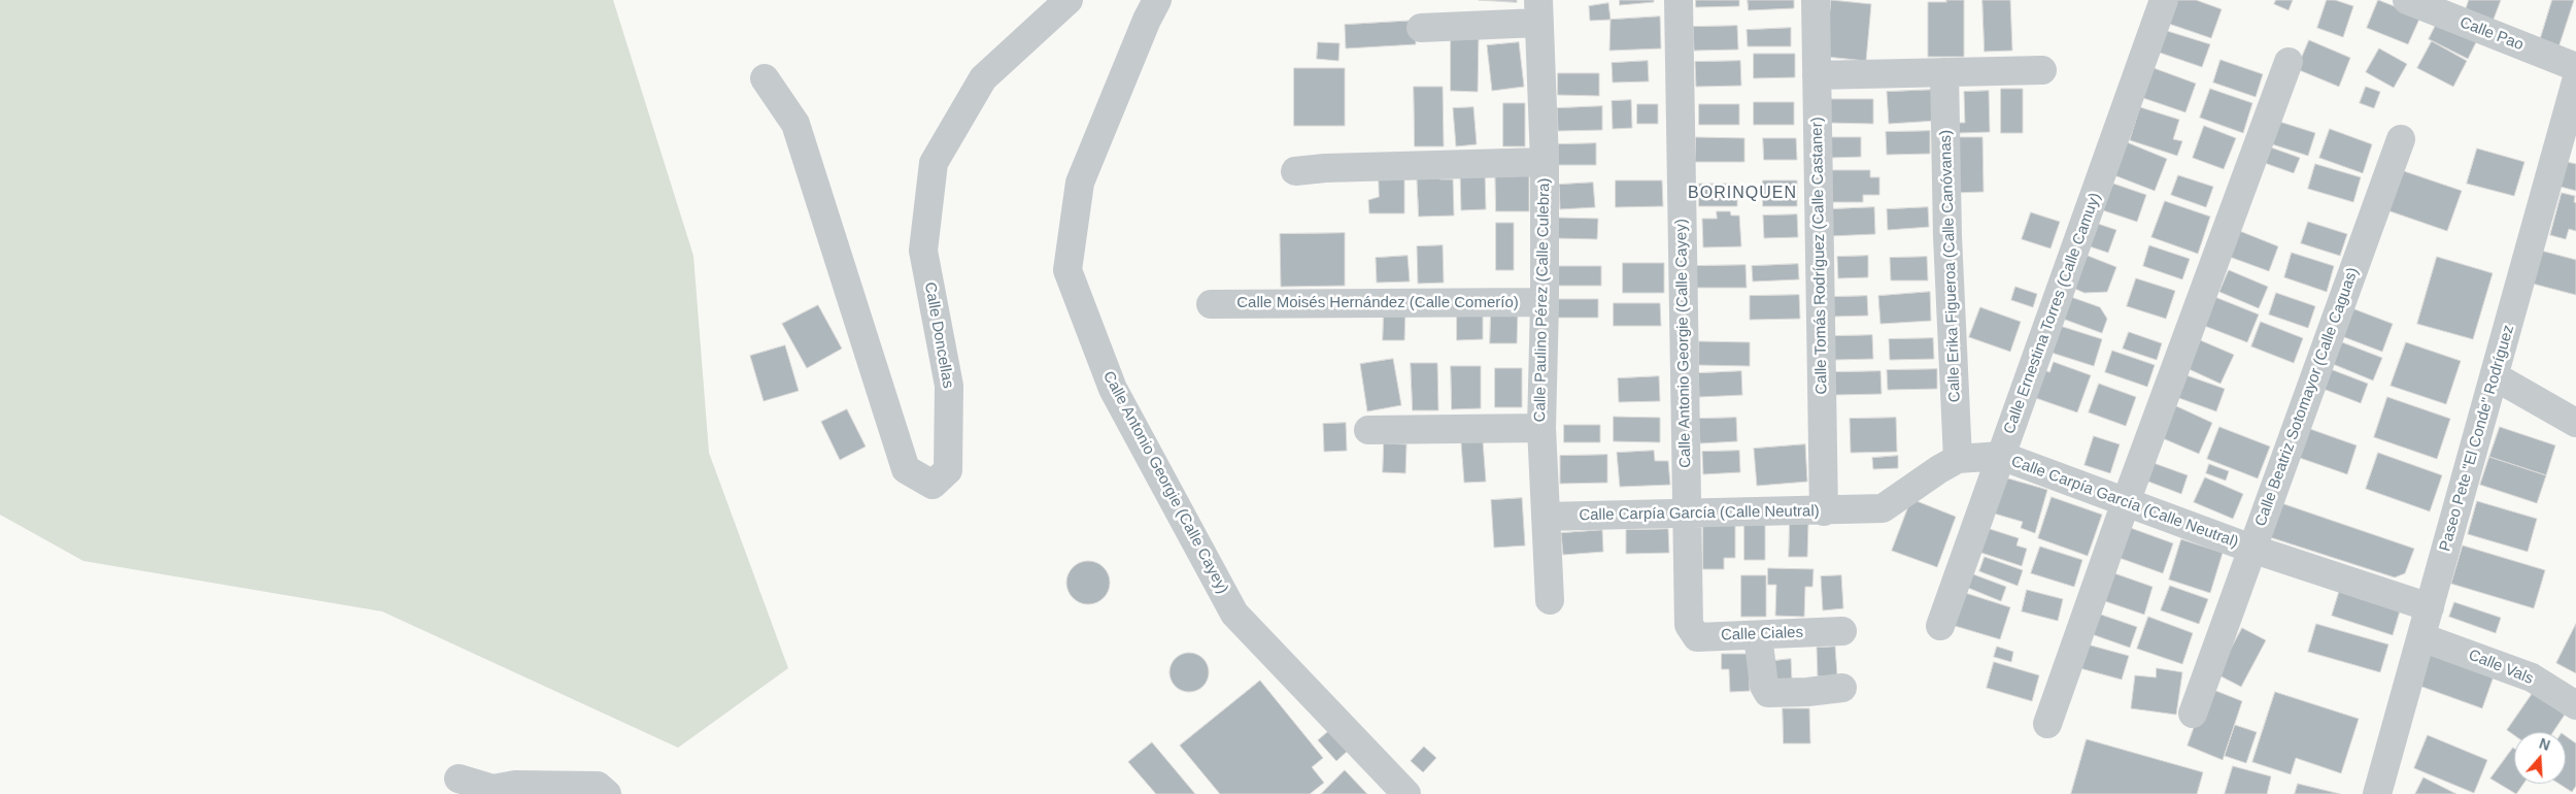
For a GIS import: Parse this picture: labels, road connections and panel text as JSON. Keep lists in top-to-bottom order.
{
  "streets": {
    "street": [
      "Calle Pao",
      "Calle Tomás Rodríguez (Calle Castaner)",
      "Calle Erika Figueroa (Calle Canóvanas)",
      "Calle Paulino Pérez (Calle Culebra)",
      "Calle Moisés Hernández (Calle Comerío)",
      "Calle Ernestina Torres (Calle Camuy)",
      "Calle Doncellas",
      "Calle Antonio Georgie (Calle Cayey)",
      "Calle Beatriz Sotomayor (Calle Caguas)",
      "Paseo Pete \"El Conde\" Rodríguez",
      "Calle Carpía García (Calle Neutral)",
      "Calle Ciales",
      "Calle Vals"
    ]
  },
  "crossings": [
    ["Calle Tomás Rodríguez (Calle Castaner)", "Calle Carpía García (Calle Neutral)"],
    ["Calle Erika Figueroa (Calle Canóvanas)", "Calle Carpía García (Calle Neutral)"],
    ["Calle Paulino Pérez (Calle Culebra)", "Calle Moisés Hernández (Calle Comerío)"],
    ["Calle Paulino Pérez (Calle Culebra)", "Calle Carpía García (Calle Neutral)"],
    ["Calle Ernestina Torres (Calle Camuy)", "Calle Carpía García (Calle Neutral)"],
    ["Calle Antonio Georgie (Calle Cayey)", "Calle Carpía García (Calle Neutral)"],
    ["Calle Antonio Georgie (Calle Cayey)", "Calle Ciales"],
    ["Calle Beatriz Sotomayor (Calle Caguas)", "Calle Carpía García (Calle Neutral)"],
    ["Paseo Pete \"El Conde\" Rodríguez", "Calle Carpía García (Calle Neutral)"],
    ["Paseo Pete \"El Conde\" Rodríguez", "Calle Vals"]
  ],
  "districts": ["BORINQUEN"],
  "north": "top"
}
